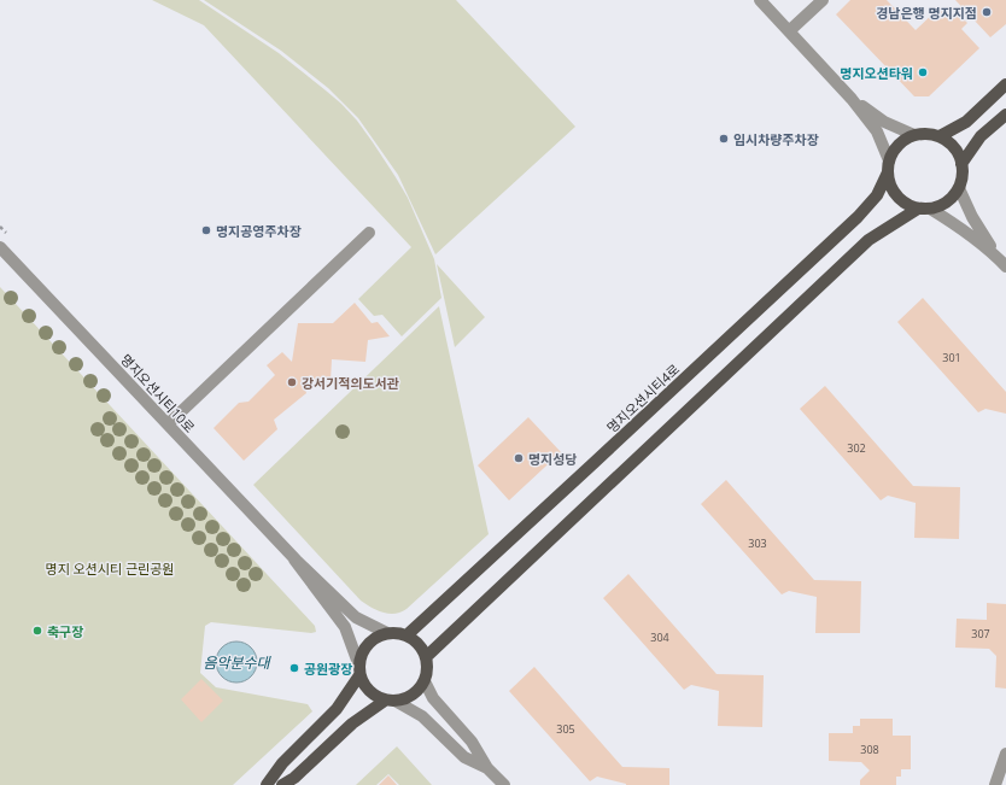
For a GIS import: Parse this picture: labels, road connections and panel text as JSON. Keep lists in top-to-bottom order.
{
  "streets": {
    "main road": ["명지오션시티4로"],
    "street": ["명지오션시티10로"]
  },
  "water": ["음악분수대"],
  "parks": ["명지 오션시티 근린공원"],
  "places": [
    "경남은행 명지지점",
    "명지오션타워",
    "임시차량주차장",
    "명지공영주차장",
    "강서기적의도서관",
    "명지성당",
    "축구장",
    "공원광장"
  ],
  "house_numbers": [
    "301",
    "302",
    "303",
    "307",
    "304",
    "305",
    "308"
  ]
}
